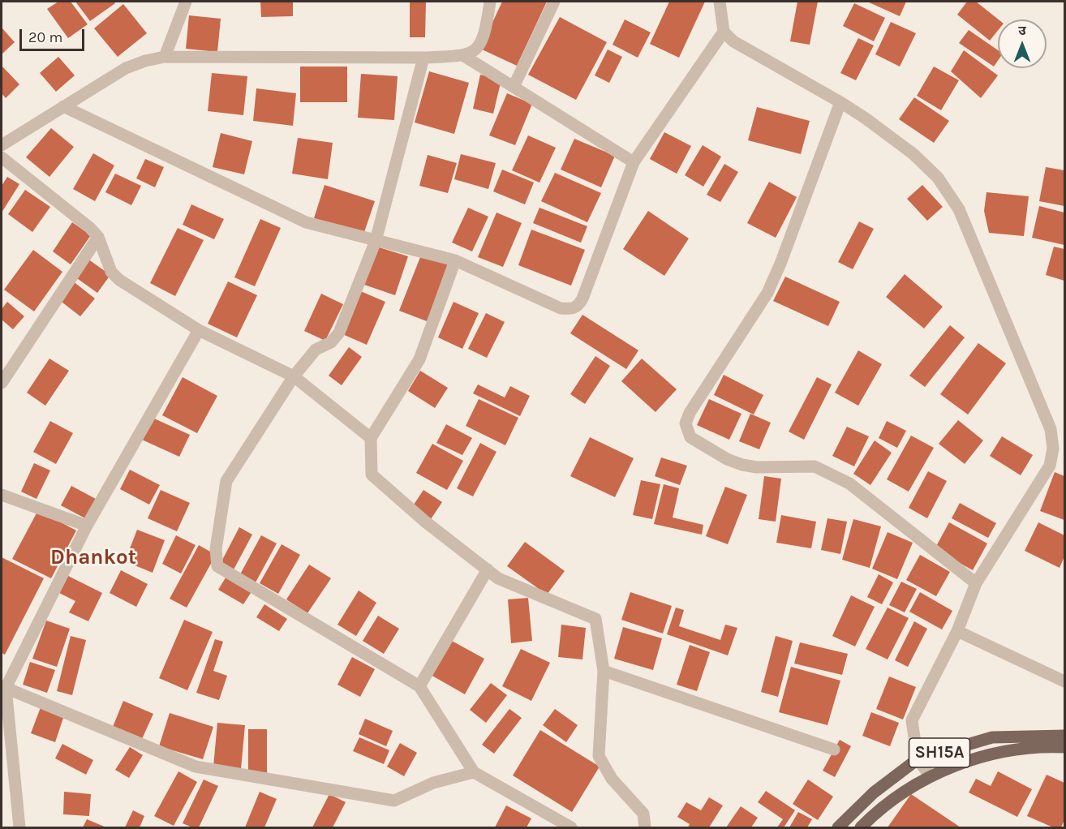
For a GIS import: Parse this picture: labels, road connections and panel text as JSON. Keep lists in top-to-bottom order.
{
  "streets": {
    "main road": ["SH15A"]
  },
  "districts": ["Dhankot"],
  "scale_bar": "20 m",
  "north": "top"
}
